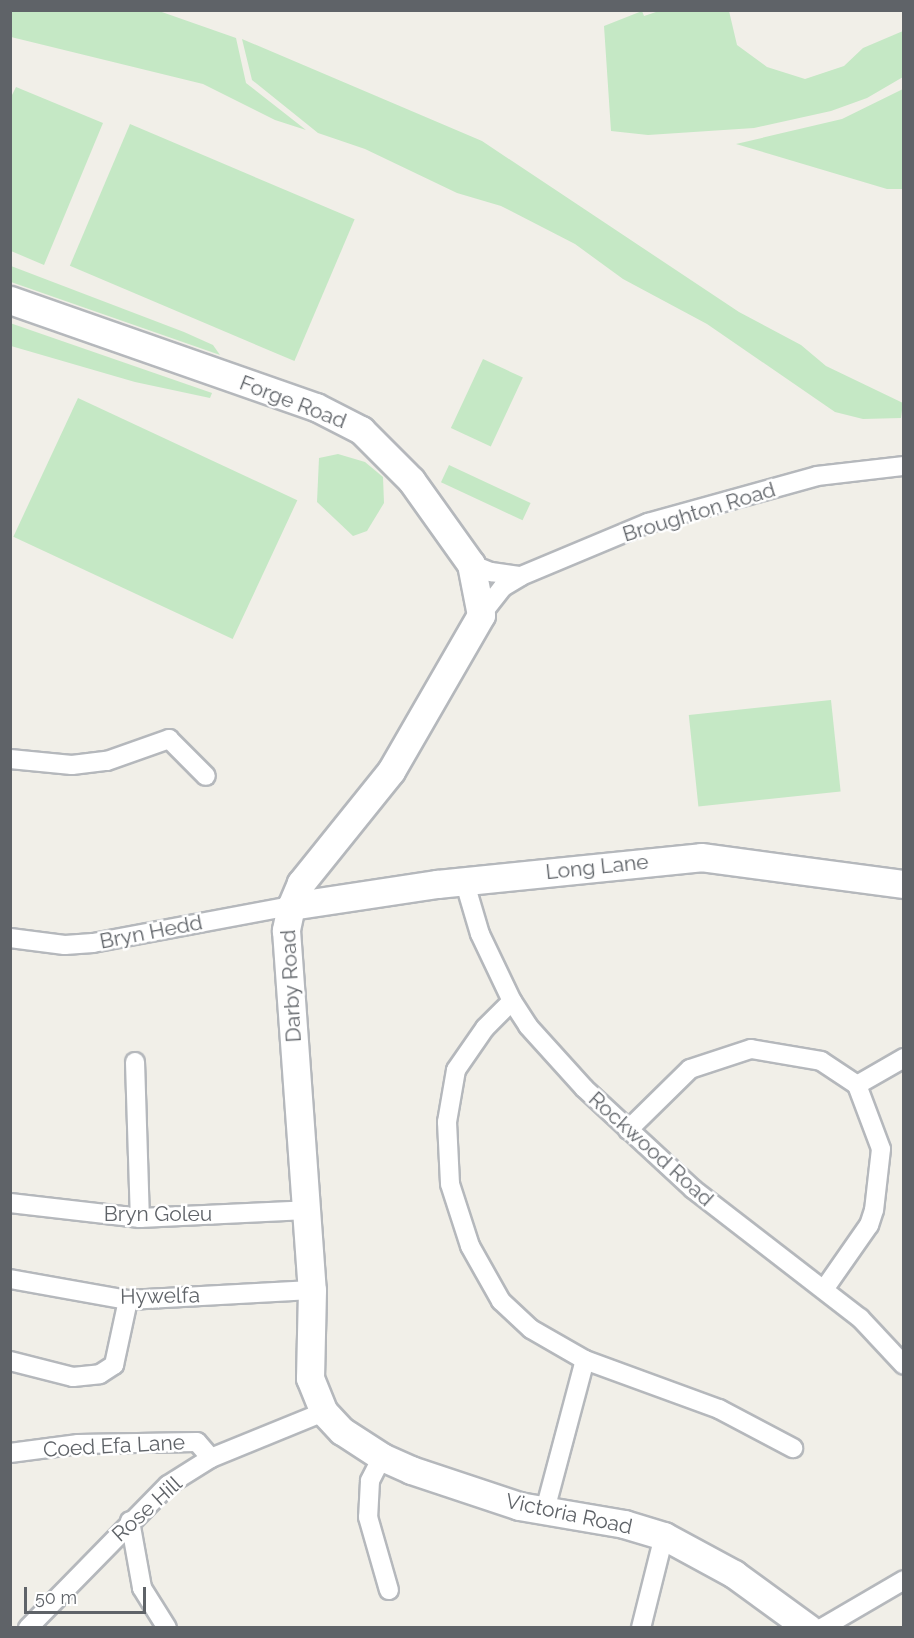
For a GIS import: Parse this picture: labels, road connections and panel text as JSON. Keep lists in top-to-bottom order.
{
  "streets": {
    "street": [
      "Forge Road",
      "Broughton Road",
      "Long Lane",
      "Bryn Hedd",
      "Darby Road",
      "Rockwood Road",
      "Bryn Goleu",
      "Hywelfa",
      "Coed Efa Lane",
      "Rose Hill",
      "Victoria Road"
    ]
  },
  "crossings": [
    ["Forge Road", "Broughton Road"],
    ["Forge Road", "Darby Road"],
    ["Broughton Road", "Darby Road"],
    ["Long Lane", "Bryn Hedd"],
    ["Long Lane", "Darby Road"],
    ["Long Lane", "Rockwood Road"],
    ["Bryn Hedd", "Darby Road"],
    ["Darby Road", "Bryn Goleu"],
    ["Darby Road", "Hywelfa"],
    ["Darby Road", "Rose Hill"],
    ["Darby Road", "Victoria Road"],
    ["Coed Efa Lane", "Rose Hill"],
    ["Rose Hill", "Victoria Road"]
  ],
  "scale_bar": "50 m"
}
